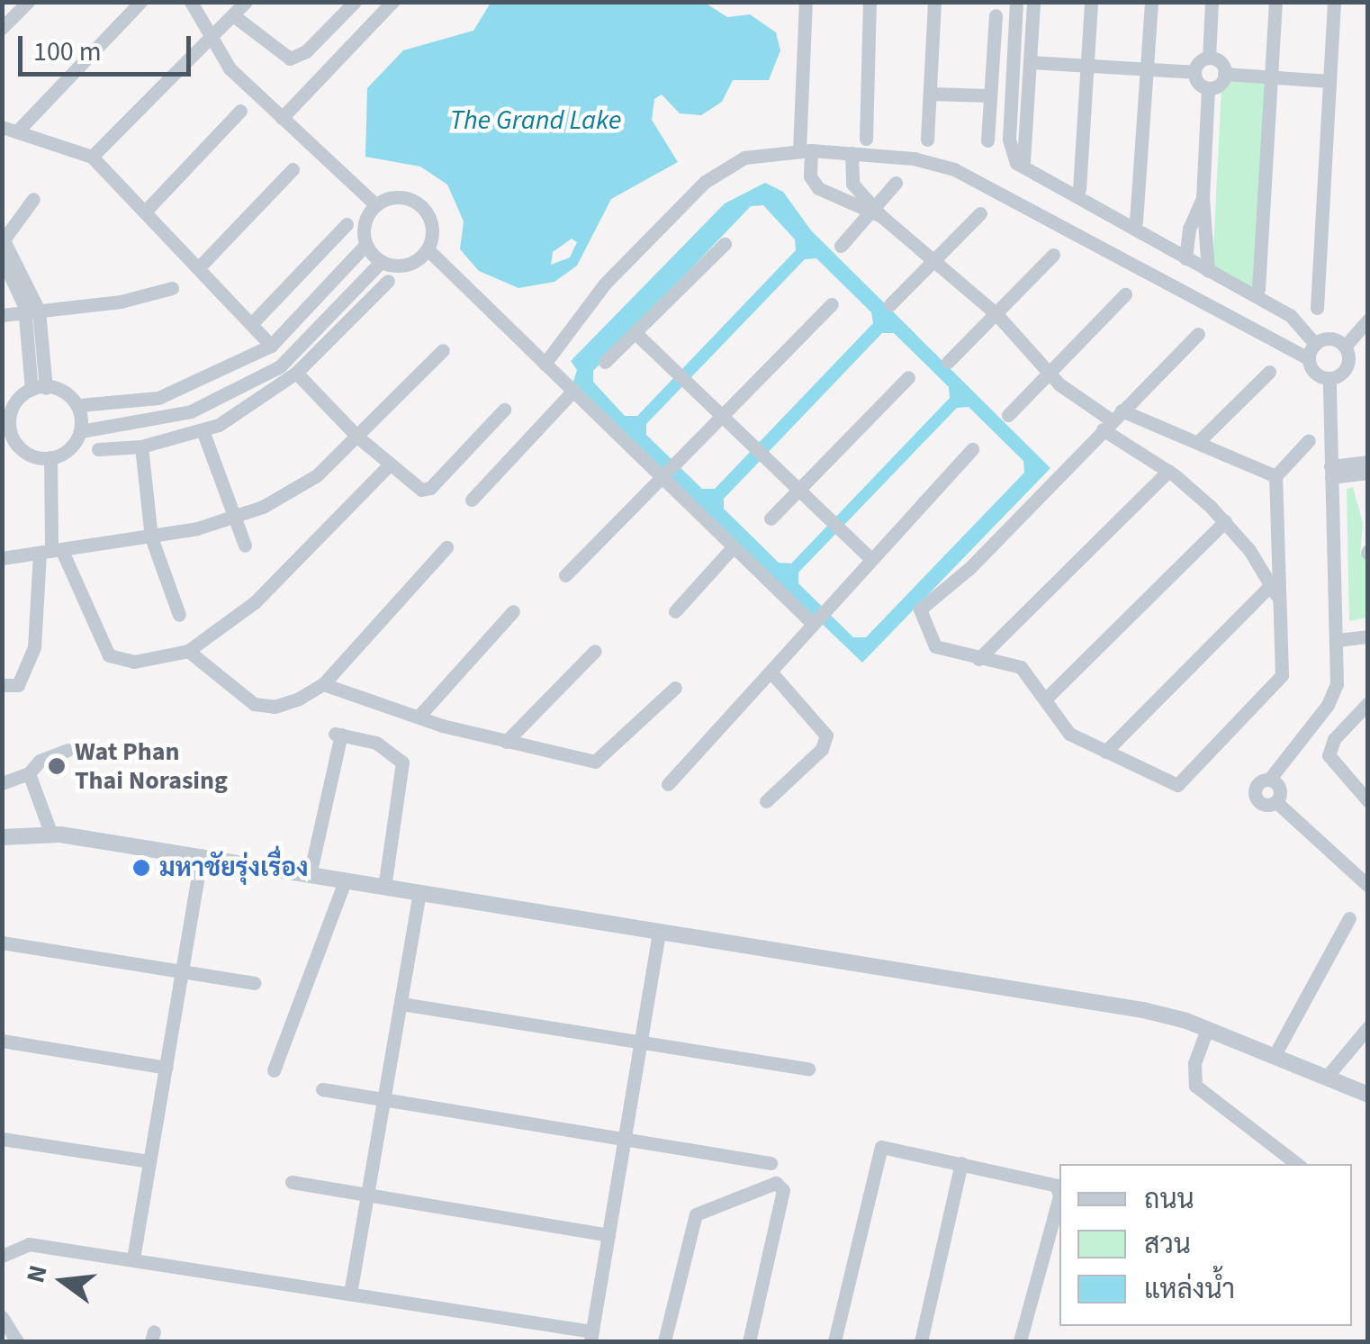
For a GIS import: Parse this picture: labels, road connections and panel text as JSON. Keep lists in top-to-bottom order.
{
  "water": ["The Grand Lake"],
  "places": ["Wat Phan Thai Norasing", "มหาชัยรุ่งเรื่อง"],
  "legend": ["ถนน", "สวน", "แหล่งน้ำ"],
  "scale_bar": "100 m",
  "north": "left"
}
